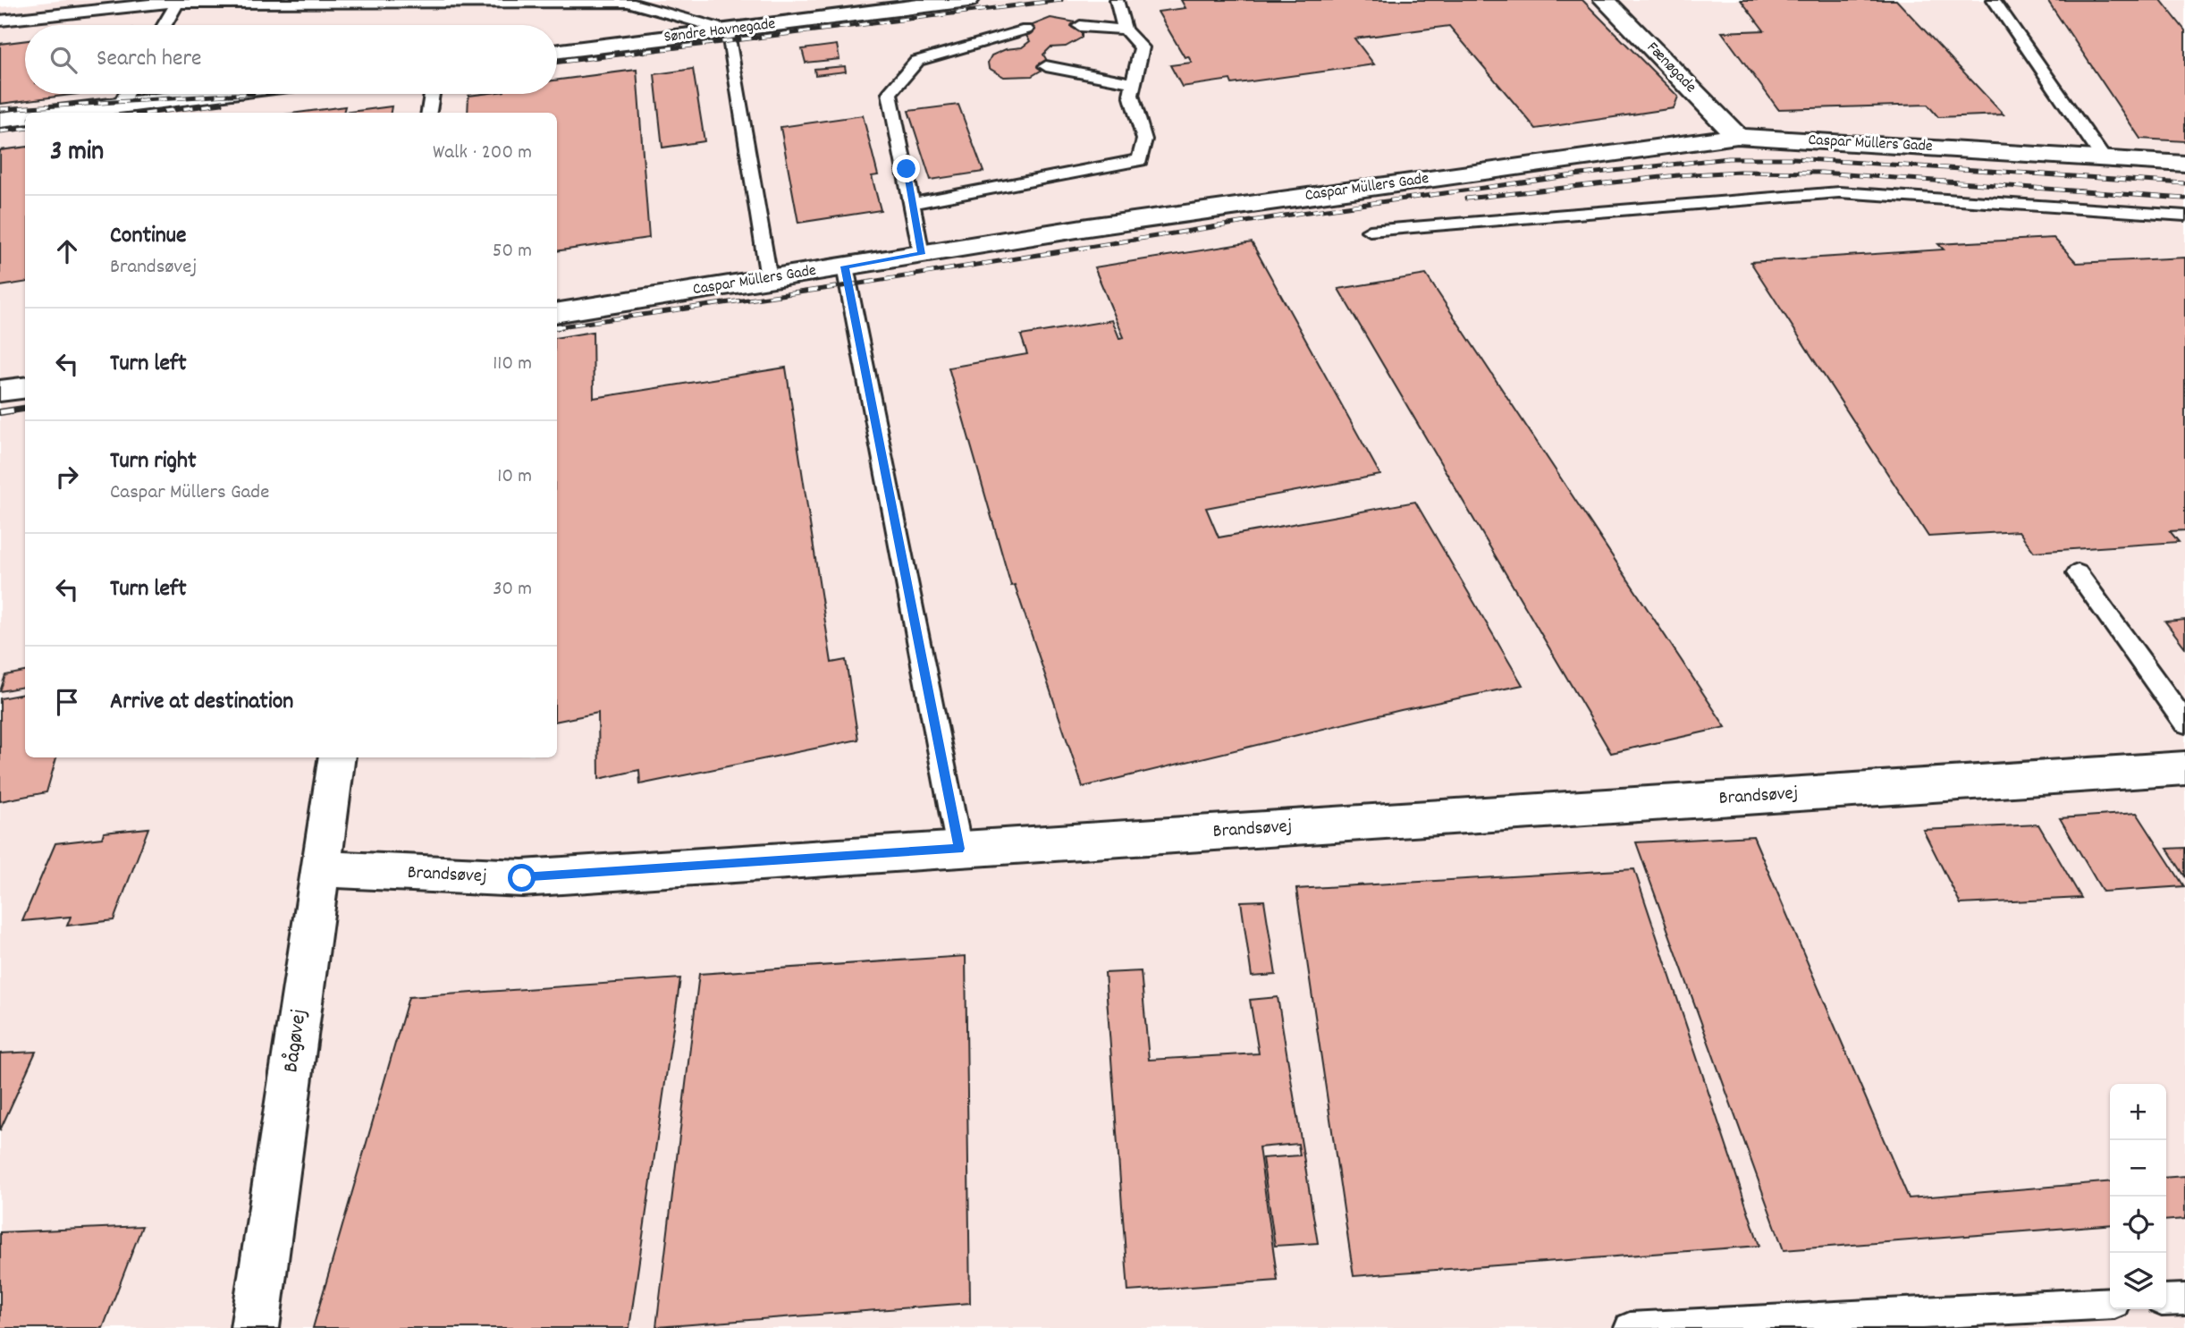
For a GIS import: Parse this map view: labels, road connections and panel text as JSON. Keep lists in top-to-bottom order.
{
  "streets": {
    "street": [
      "Søndre Havnegade",
      "Fænøgade",
      "Caspar Müllers Gade",
      "Brandsøvej",
      "Bågøvej"
    ]
  },
  "crossings": [
    ["Fænøgade", "Caspar Müllers Gade"],
    ["Brandsøvej", "Bågøvej"]
  ],
  "page": {
    "search": "Search here",
    "heading": ["3 min", "Walk · 200 m"],
    "list": [
      ["Continue", "Brandsøvej", "50 m"],
      ["Turn left", "110 m"],
      ["Turn right", "Caspar Müllers Gade", "10 m"],
      ["Turn left", "30 m"],
      "Arrive at destination"
    ],
    "map_buttons": ["+", "−"]
  }
}
